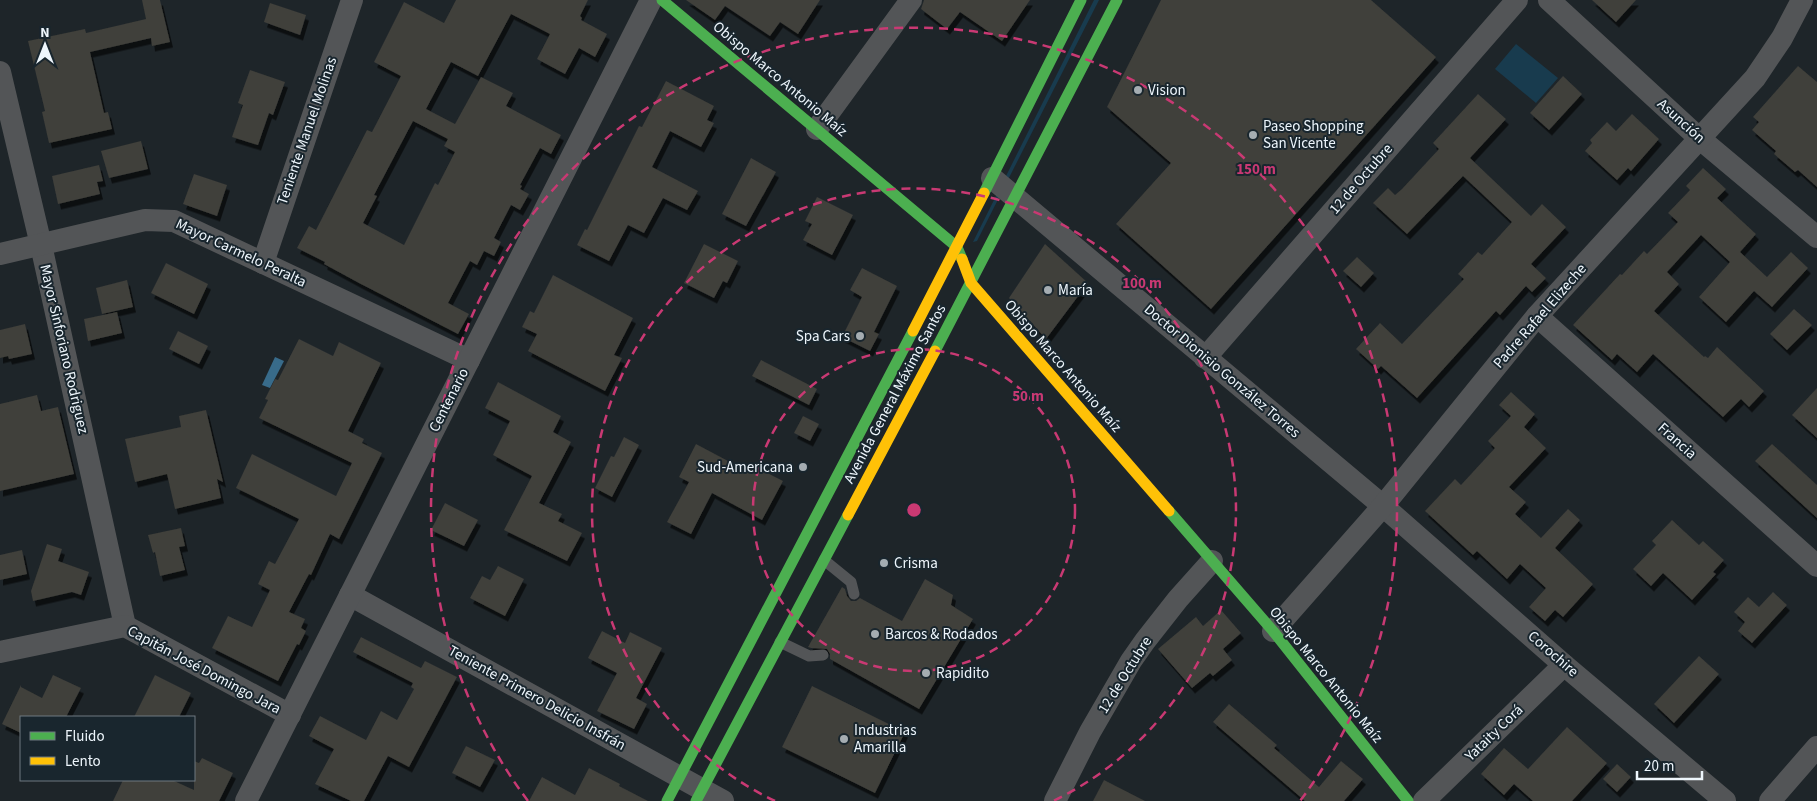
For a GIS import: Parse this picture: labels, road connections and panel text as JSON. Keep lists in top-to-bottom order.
{
  "streets": {
    "main road": ["Obispo Marco Antonio Maíz", "Avenida General Máximo Santos"],
    "street": [
      "Asunción",
      "Teniente Manuel Molinas",
      "12 de Octubre",
      "Mayor Carmelo Peralta",
      "Padre Rafael Elizeche",
      "Mayor Sinforiano Rodriguez",
      "Doctor Dionisio González Torres",
      "Centenario",
      "Francia",
      "Corochire",
      "Capitán José Domingo Jara",
      "Teniente Primero Delicio Insfrán",
      "Yataity Corá"
    ]
  },
  "crossings": [
    ["Obispo Marco Antonio Maíz", "12 de Octubre"],
    ["Obispo Marco Antonio Maíz", "Padre Rafael Elizeche"],
    ["Obispo Marco Antonio Maíz", "Avenida General Máximo Santos"],
    ["Asunción", "Padre Rafael Elizeche"],
    ["Teniente Manuel Molinas", "Mayor Carmelo Peralta"],
    ["12 de Octubre", "Doctor Dionisio González Torres"],
    ["Mayor Carmelo Peralta", "Mayor Sinforiano Rodriguez"],
    ["Mayor Carmelo Peralta", "Centenario"],
    ["Padre Rafael Elizeche", "Doctor Dionisio González Torres"],
    ["Padre Rafael Elizeche", "Francia"],
    ["Padre Rafael Elizeche", "Corochire"],
    ["Mayor Sinforiano Rodriguez", "Capitán José Domingo Jara"],
    ["Doctor Dionisio González Torres", "Avenida General Máximo Santos"],
    ["Doctor Dionisio González Torres", "Corochire"],
    ["Avenida General Máximo Santos", "Teniente Primero Delicio Insfrán"],
    ["Centenario", "Capitán José Domingo Jara"],
    ["Centenario", "Teniente Primero Delicio Insfrán"],
    ["Corochire", "Yataity Corá"]
  ],
  "places": [
    "Vision",
    "Paseo Shopping San Vicente",
    "María",
    "Spa Cars",
    "Sud-Americana",
    "Crisma",
    "Barcos & Rodados",
    "Rapidito",
    "Industrias Amarilla"
  ],
  "legend": ["Fluido", "Lento"],
  "scale_bar": "20 m",
  "north": "top",
  "rings": ["150 m", "100 m", "50 m"]
}
